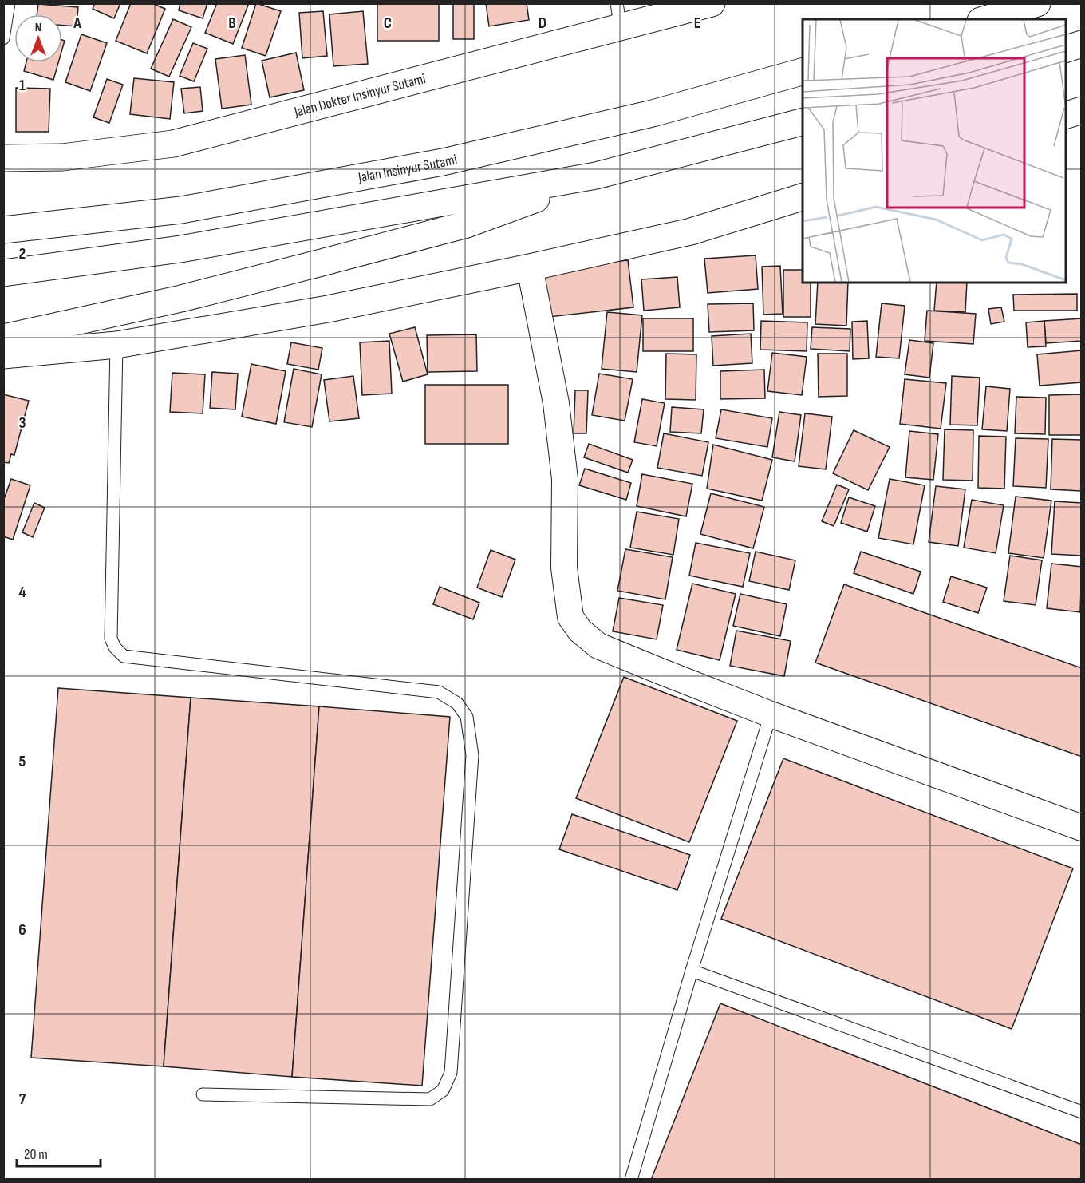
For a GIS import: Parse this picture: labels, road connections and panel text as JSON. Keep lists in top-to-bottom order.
{
  "streets": {
    "main road": ["Jalan Dokter Insinyur Sutami", "Jalan Insinyur Sutami"]
  },
  "scale_bar": "20 m",
  "north": "top",
  "grid": {
    "columns": [
      "A",
      "B",
      "C",
      "D",
      "E"
    ],
    "rows": [
      "1",
      "2",
      "3",
      "4",
      "5",
      "6",
      "7"
    ]
  }
}
